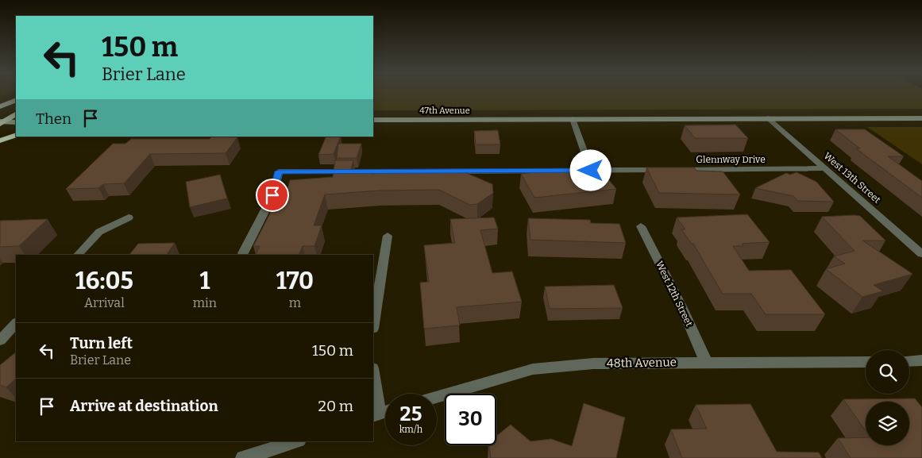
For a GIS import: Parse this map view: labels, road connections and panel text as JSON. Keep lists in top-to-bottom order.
{
  "streets": {
    "main road": ["47th Avenue"],
    "street": [
      "Glennway Drive",
      "West 13th Street",
      "West 12th Street",
      "48th Avenue"
    ]
  },
  "crossings": [
    ["47th Avenue", "West 13th Street"],
    ["Glennway Drive", "West 13th Street"],
    ["West 12th Street", "48th Avenue"]
  ],
  "page": {
    "turn": ["150 m", "Brier Lane"],
    "then": "Then",
    "eta": [
      "16:05",
      "Arrival",
      "1",
      "min",
      "170",
      "m"
    ],
    "list": [
      {
        "name": "Turn left",
        "note": "Brier Lane",
        "value": "150 m"
      },
      {
        "name": "Arrive at destination",
        "value": "20 m"
      }
    ],
    "speed": "25 km/h",
    "limit": "30"
  }
}
